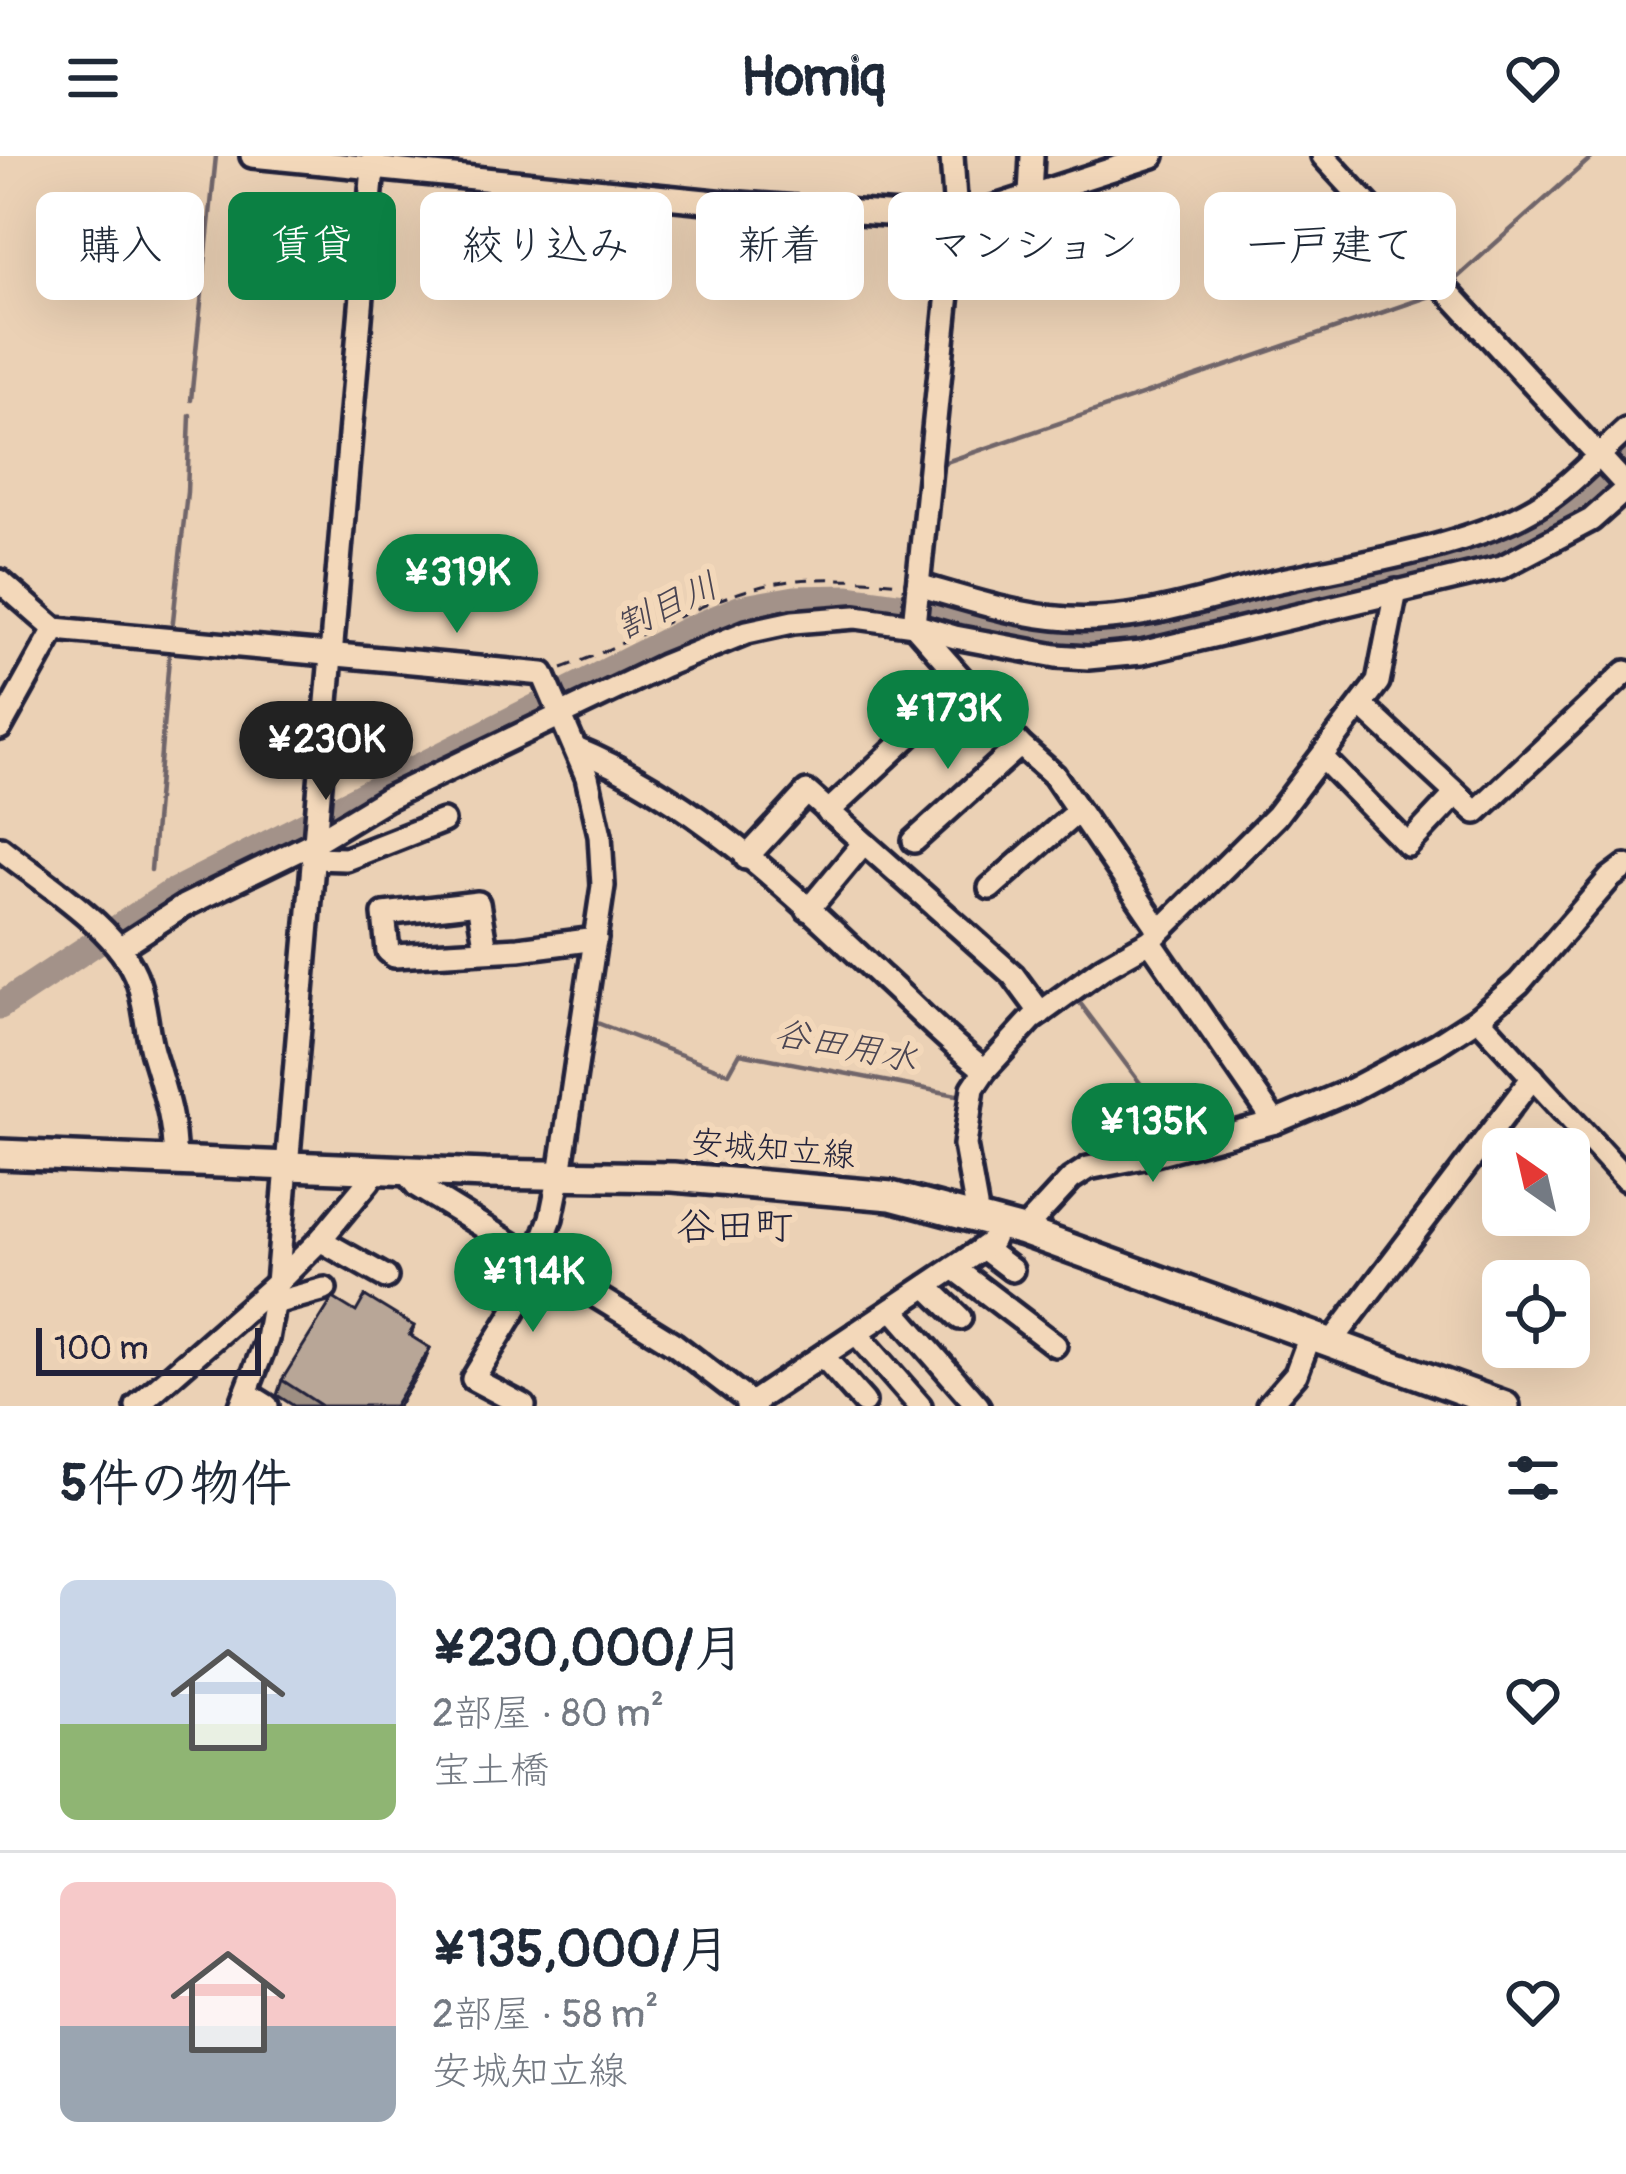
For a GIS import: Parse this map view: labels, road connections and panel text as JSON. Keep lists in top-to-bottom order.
{
  "streets": {
    "main road": ["安城知立線"]
  },
  "districts": ["谷田町"],
  "water": ["割目川", "谷田用水"],
  "scale_bar": "100 m",
  "north": "top left",
  "page": {
    "header": "Homiq",
    "chip": [
      "購入",
      "賃貸",
      "絞り込み",
      "新着",
      "マンション",
      "一戸建て"
    ],
    "price": [
      "¥319K",
      "¥173K",
      "¥230K",
      "¥135K",
      "¥114K"
    ],
    "scale": "100 m",
    "heading": "5件の物件",
    "list": [
      {
        "name": "¥230,000/月",
        "note": "2部屋 · 80 m² · 宝土橋"
      },
      {
        "name": "¥135,000/月",
        "note": "2部屋 · 58 m² · 安城知立線"
      }
    ]
  }
}
